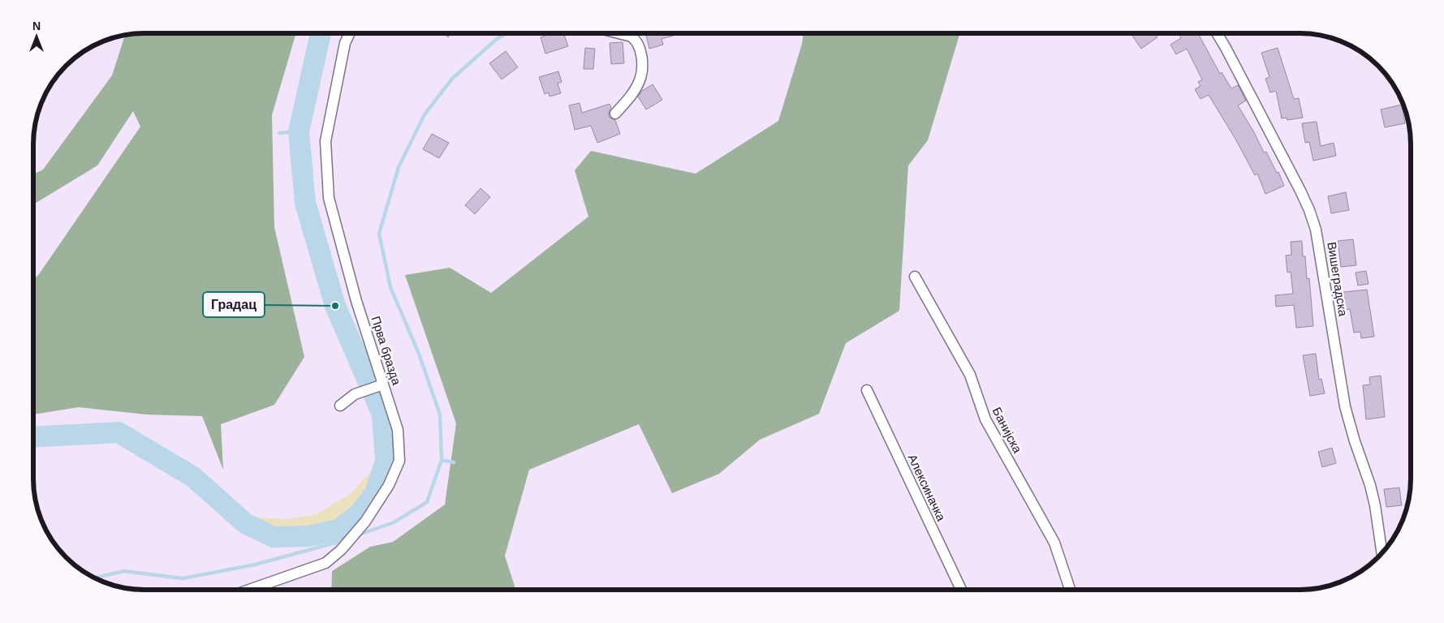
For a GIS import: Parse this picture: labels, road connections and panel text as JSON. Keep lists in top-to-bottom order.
{
  "streets": {
    "street": [
      "Вишеградска",
      "Прва бразда",
      "Банијска",
      "Алексиначка"
    ]
  },
  "places": ["Градац"],
  "north": "top"
}
